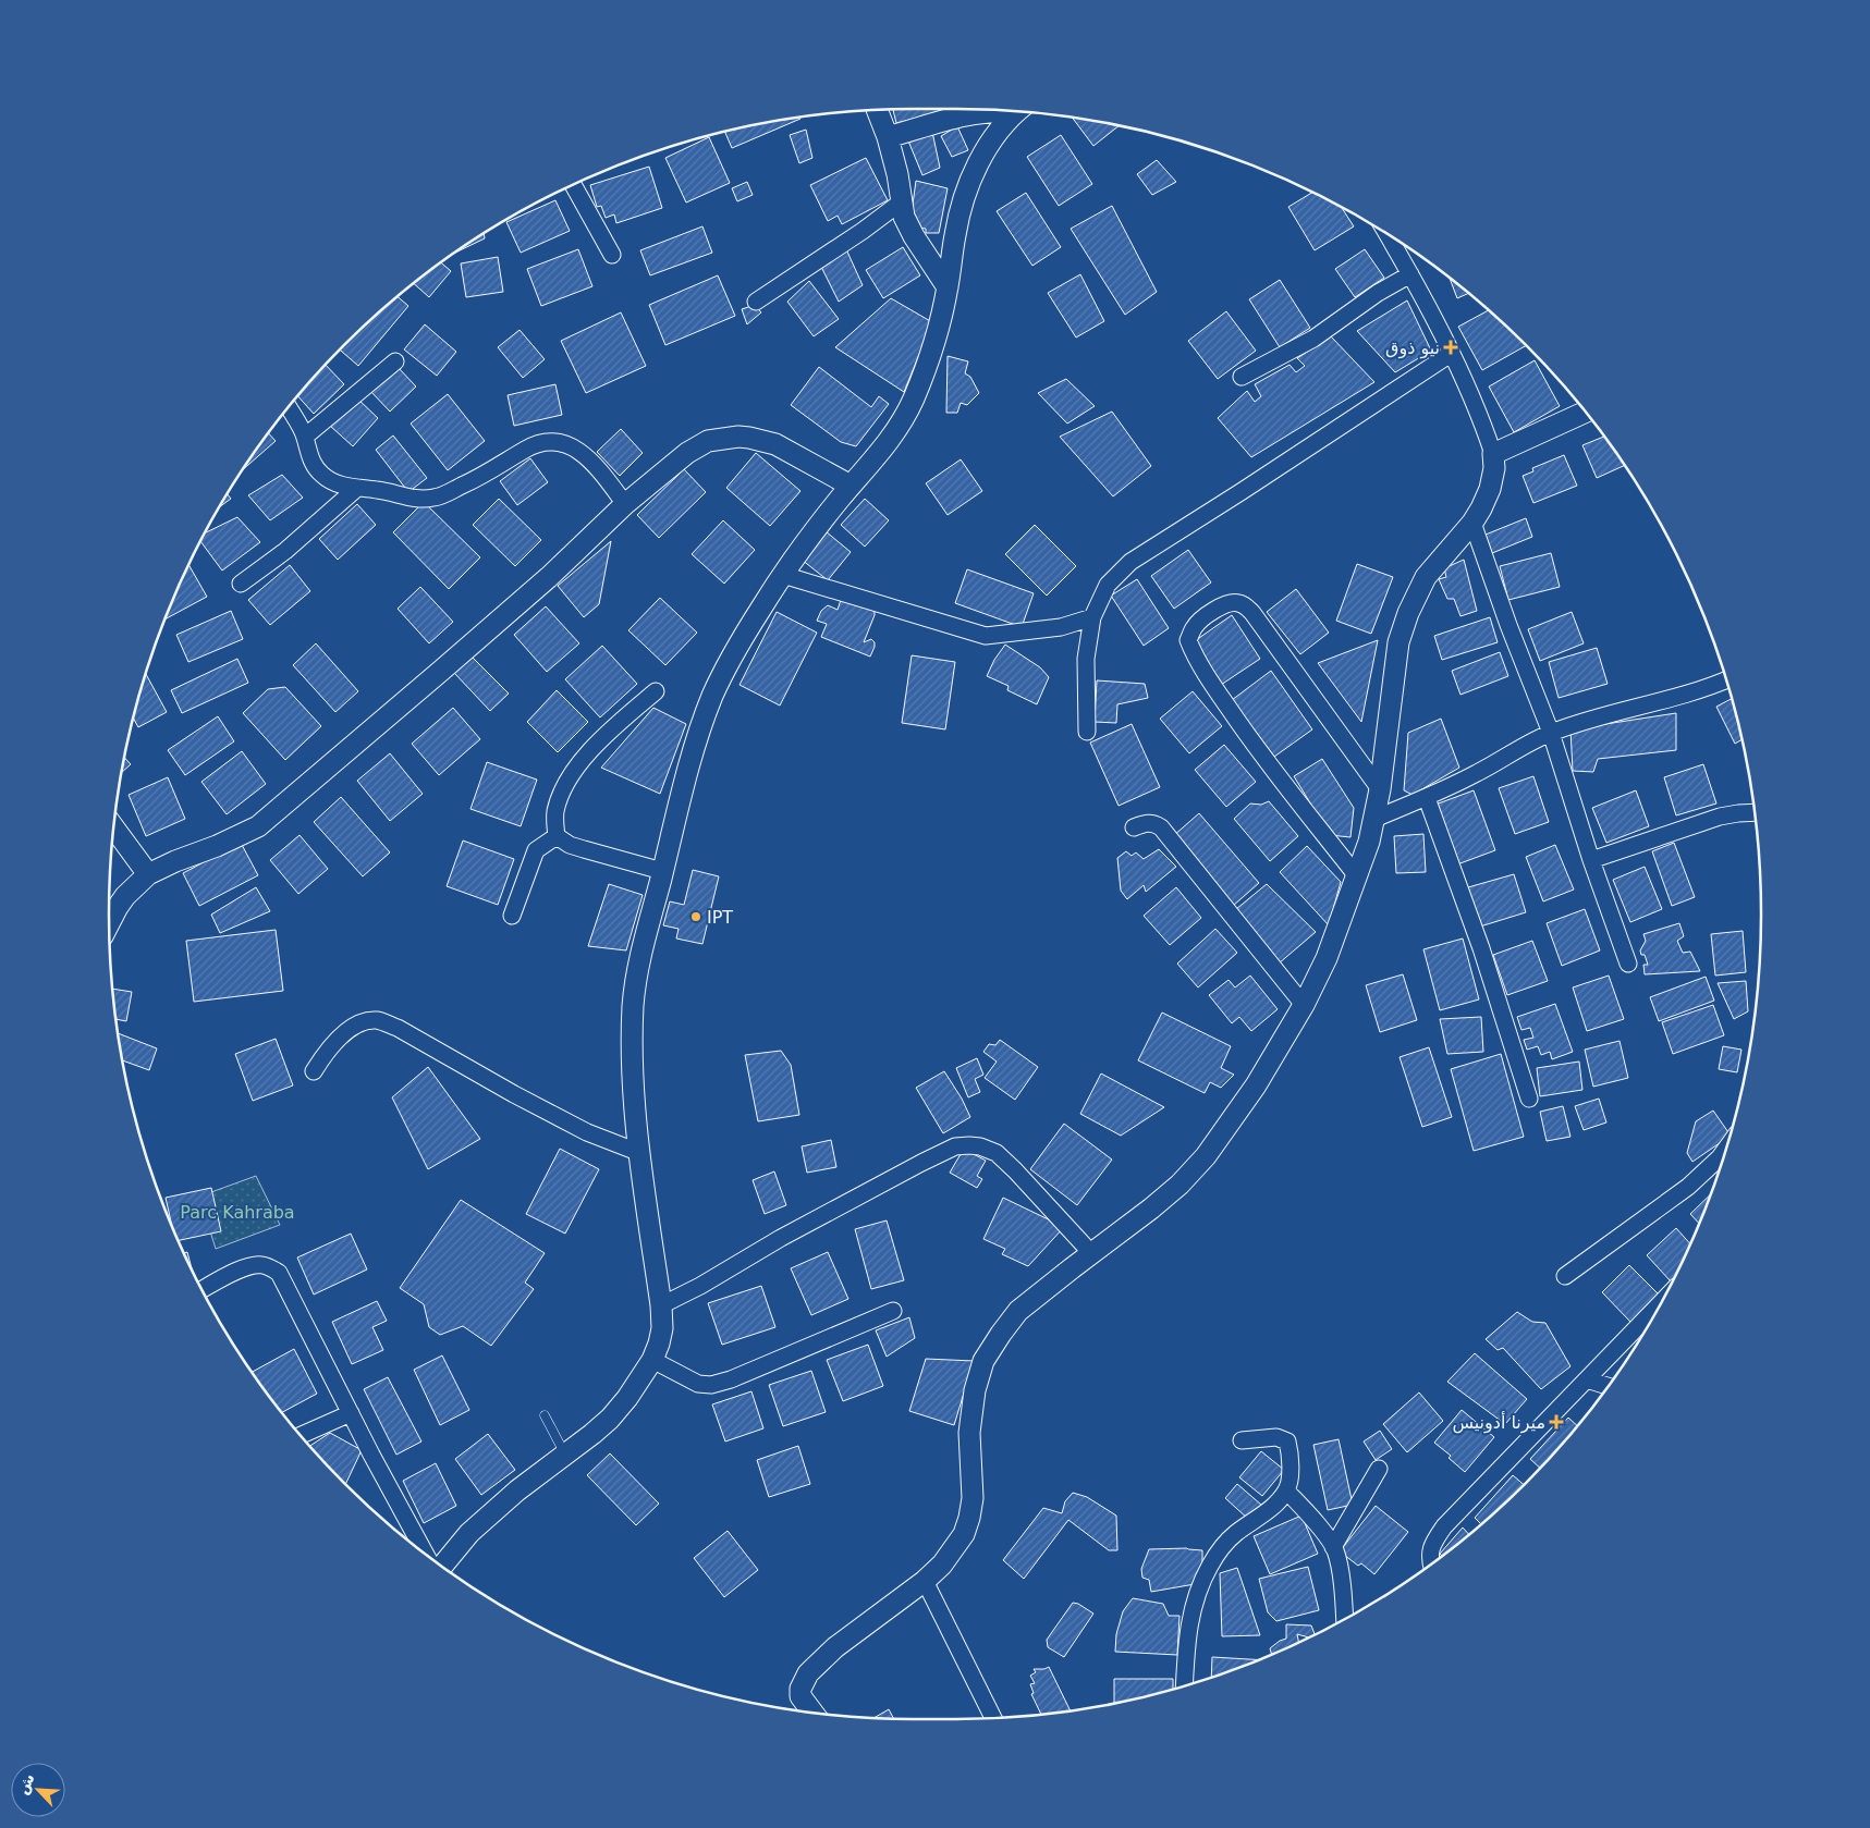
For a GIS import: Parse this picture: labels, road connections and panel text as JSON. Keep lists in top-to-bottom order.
{
  "parks": ["Parc Kahraba"],
  "places": {
    "health": ["نيو ذوق", "ميرنا أدونيس"],
    "other": ["IPT"]
  },
  "north": "top left"
}
